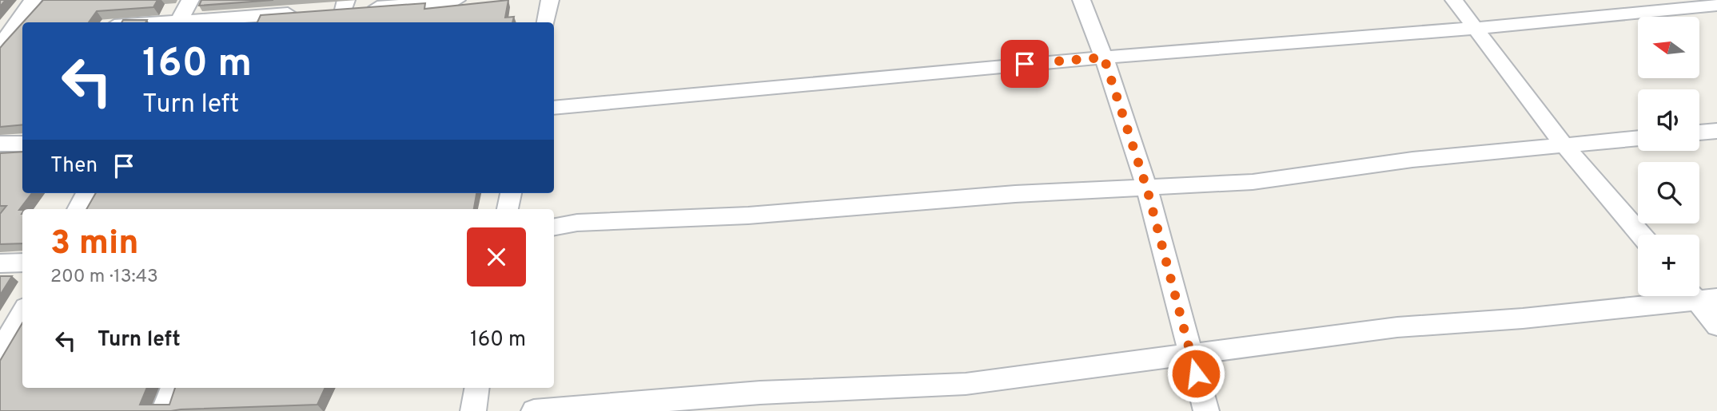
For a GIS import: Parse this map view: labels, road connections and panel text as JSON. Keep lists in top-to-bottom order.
{
  "north": "left",
  "page": {
    "map_buttons": "+",
    "turn": ["160 m", "Turn left"],
    "then": "Then",
    "heading": ["3 min", "200 m · 13:43"],
    "list": [
      {
        "name": "Turn left",
        "value": "160 m"
      }
    ]
  }
}
